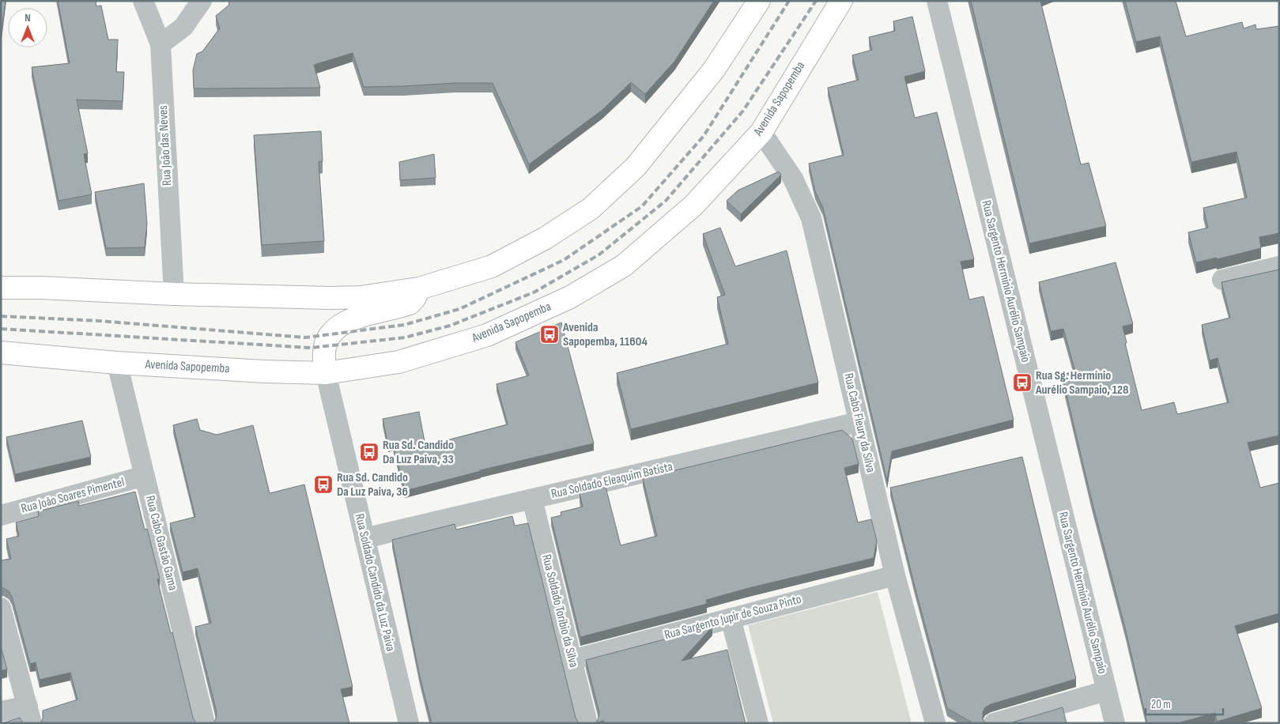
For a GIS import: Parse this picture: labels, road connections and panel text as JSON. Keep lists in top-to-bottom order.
{
  "streets": {
    "main road": ["Avenida Sapopemba"],
    "street": [
      "Rua João das Neves",
      "Rua Sargento Hermínio Aurélio Sampaio",
      "Rua Cabo Fleury da Silva",
      "Rua Soldado Eleaquim Batista",
      "Rua João Soares Pimentel",
      "Rua Cabo Gastão Gama",
      "Rua Soldado Candido da Luz Paiva",
      "Rua Soldado Toríbio da Silva",
      "Rua Sargento Jupir de Souza Pinto"
    ]
  },
  "crossings": [
    ["Avenida Sapopemba", "Rua Cabo Fleury da Silva"],
    ["Avenida Sapopemba", "Rua Cabo Gastão Gama"],
    ["Avenida Sapopemba", "Rua Soldado Candido da Luz Paiva"],
    ["Rua Cabo Fleury da Silva", "Rua Soldado Eleaquim Batista"],
    ["Rua Cabo Fleury da Silva", "Rua Sargento Jupir de Souza Pinto"],
    ["Rua Soldado Eleaquim Batista", "Rua Soldado Candido da Luz Paiva"],
    ["Rua Soldado Eleaquim Batista", "Rua Soldado Toríbio da Silva"],
    ["Rua João Soares Pimentel", "Rua Cabo Gastão Gama"],
    ["Rua Soldado Toríbio da Silva", "Rua Sargento Jupir de Souza Pinto"]
  ],
  "places": {
    "bus stop": [
      "Avenida Sapopemba, 11604",
      "Rua Sg. Hermínio Aurélio Sampaio, 128",
      "Rua Sd. Candido Da Luz Paiva, 33",
      "Rua Sd. Candido Da Luz Paiva, 36"
    ]
  },
  "scale_bar": "20 m",
  "north": "top"
}
